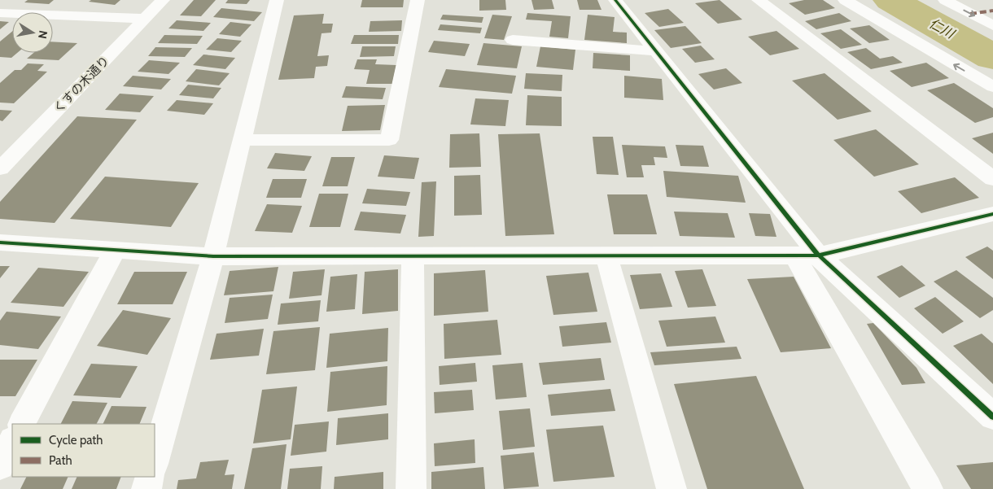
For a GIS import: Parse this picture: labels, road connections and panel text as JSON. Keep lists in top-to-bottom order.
{
  "streets": {
    "street": ["くすの木通り"]
  },
  "water": ["仁川"],
  "legend": ["Cycle path", "Path"],
  "north": "right"
}
